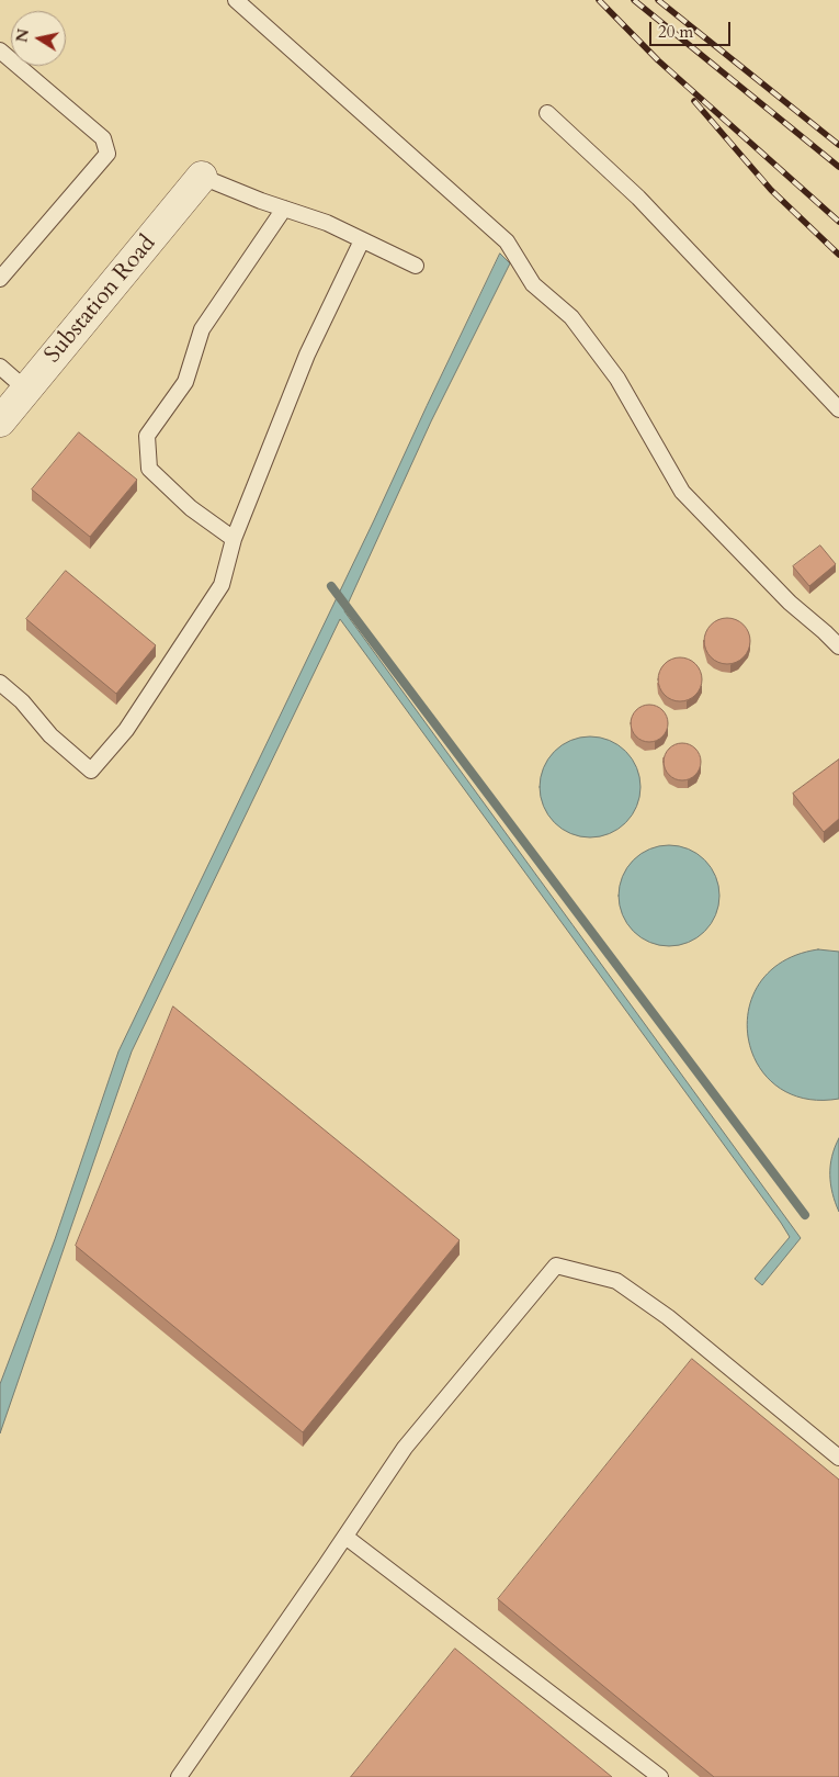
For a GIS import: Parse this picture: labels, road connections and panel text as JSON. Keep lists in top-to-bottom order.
{
  "streets": {
    "street": ["Substation Road"]
  },
  "scale_bar": "20 m",
  "north": "left"
}
